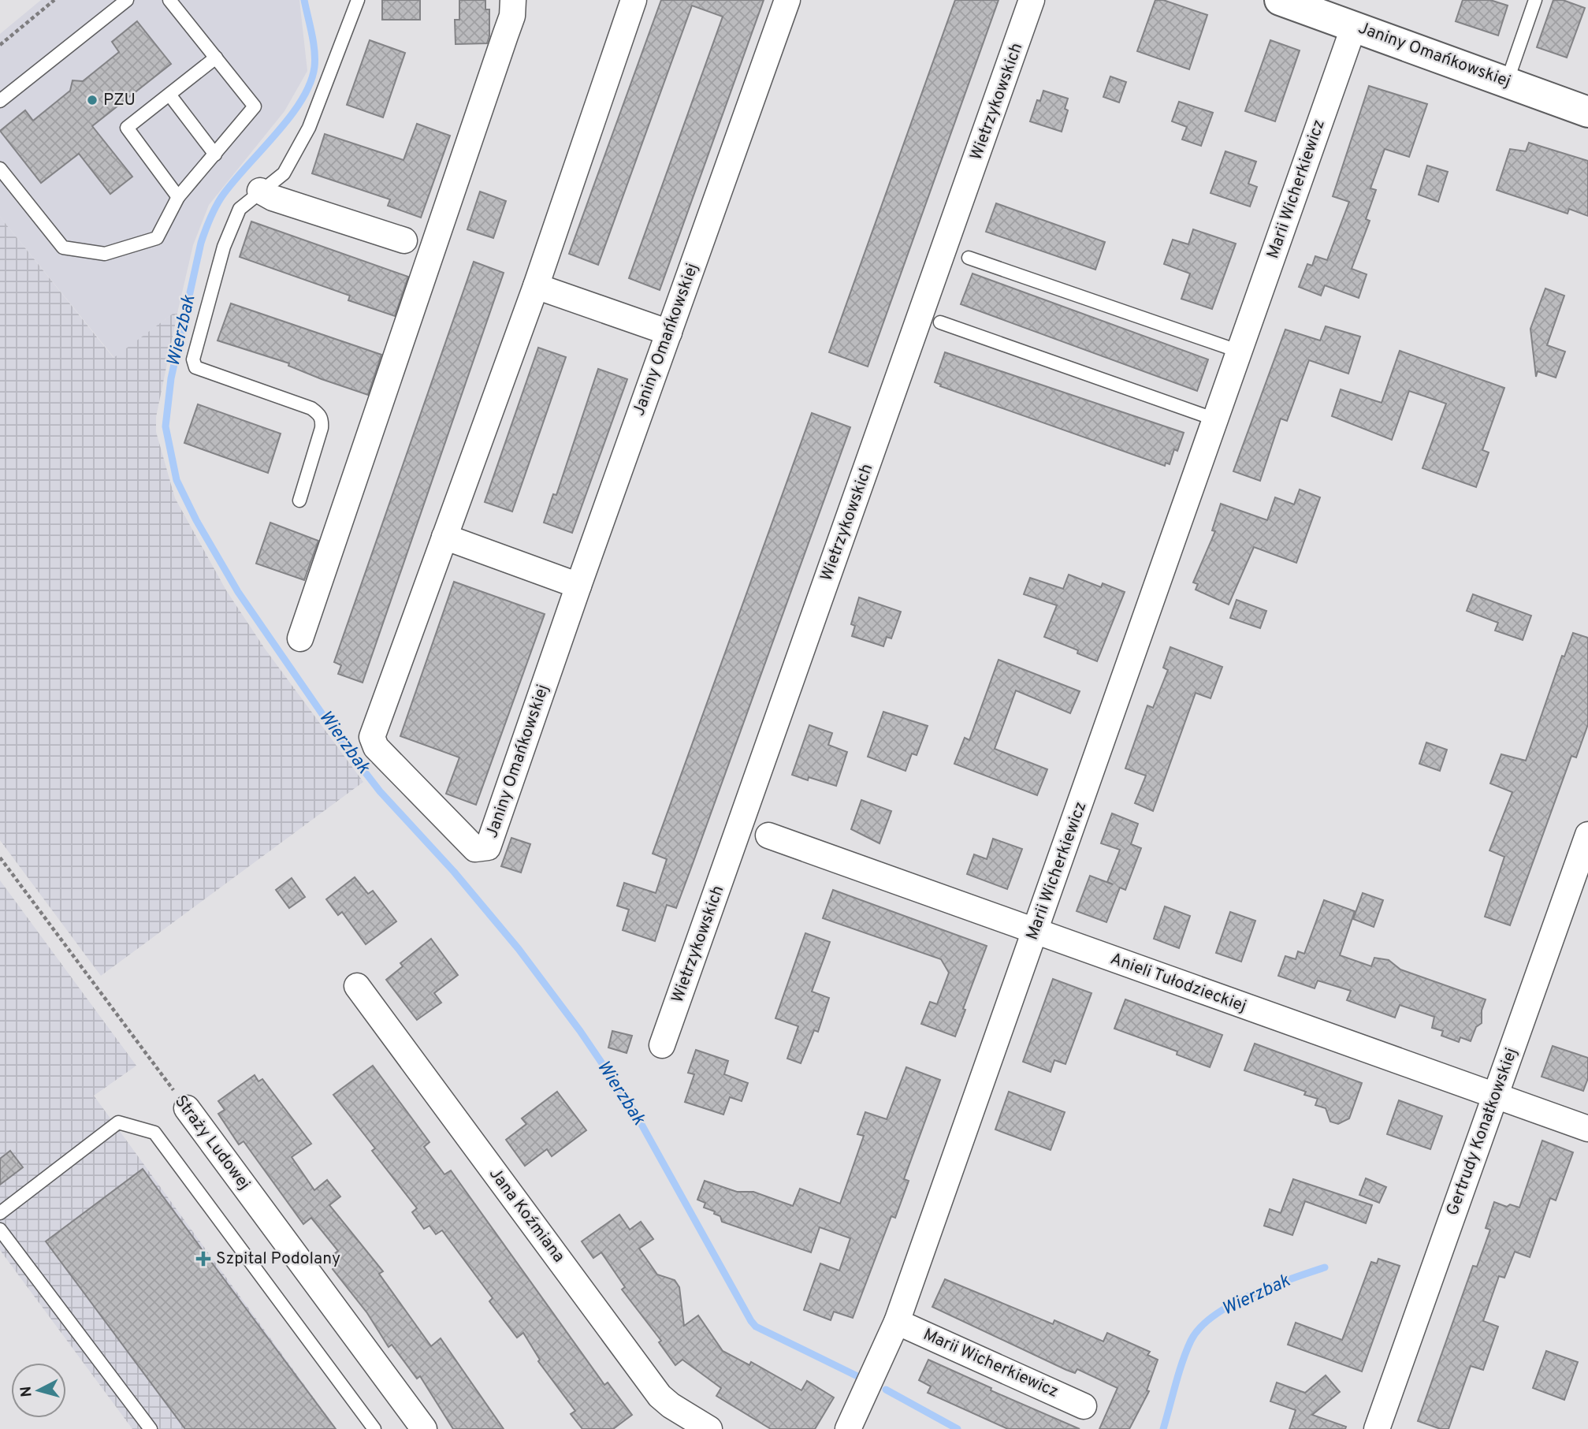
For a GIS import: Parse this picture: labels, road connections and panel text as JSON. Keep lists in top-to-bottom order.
{
  "streets": {
    "street": [
      "Janiny Omańkowskiej",
      "Wietrzykowskich",
      "Marii Wicherkiewicz",
      "Anieli Tułodzieckiej",
      "Gertrudy Konatkowskiej",
      "Straży Ludowej",
      "Jana Koźmiana"
    ]
  },
  "crossings": [
    ["Janiny Omańkowskiej", "Marii Wicherkiewicz"],
    ["Marii Wicherkiewicz", "Anieli Tułodzieckiej"],
    ["Anieli Tułodzieckiej", "Gertrudy Konatkowskiej"]
  ],
  "water": ["Wierzbak"],
  "places": {
    "other": ["PZU"],
    "health": ["Szpital Podolany"]
  },
  "north": "left"
}
